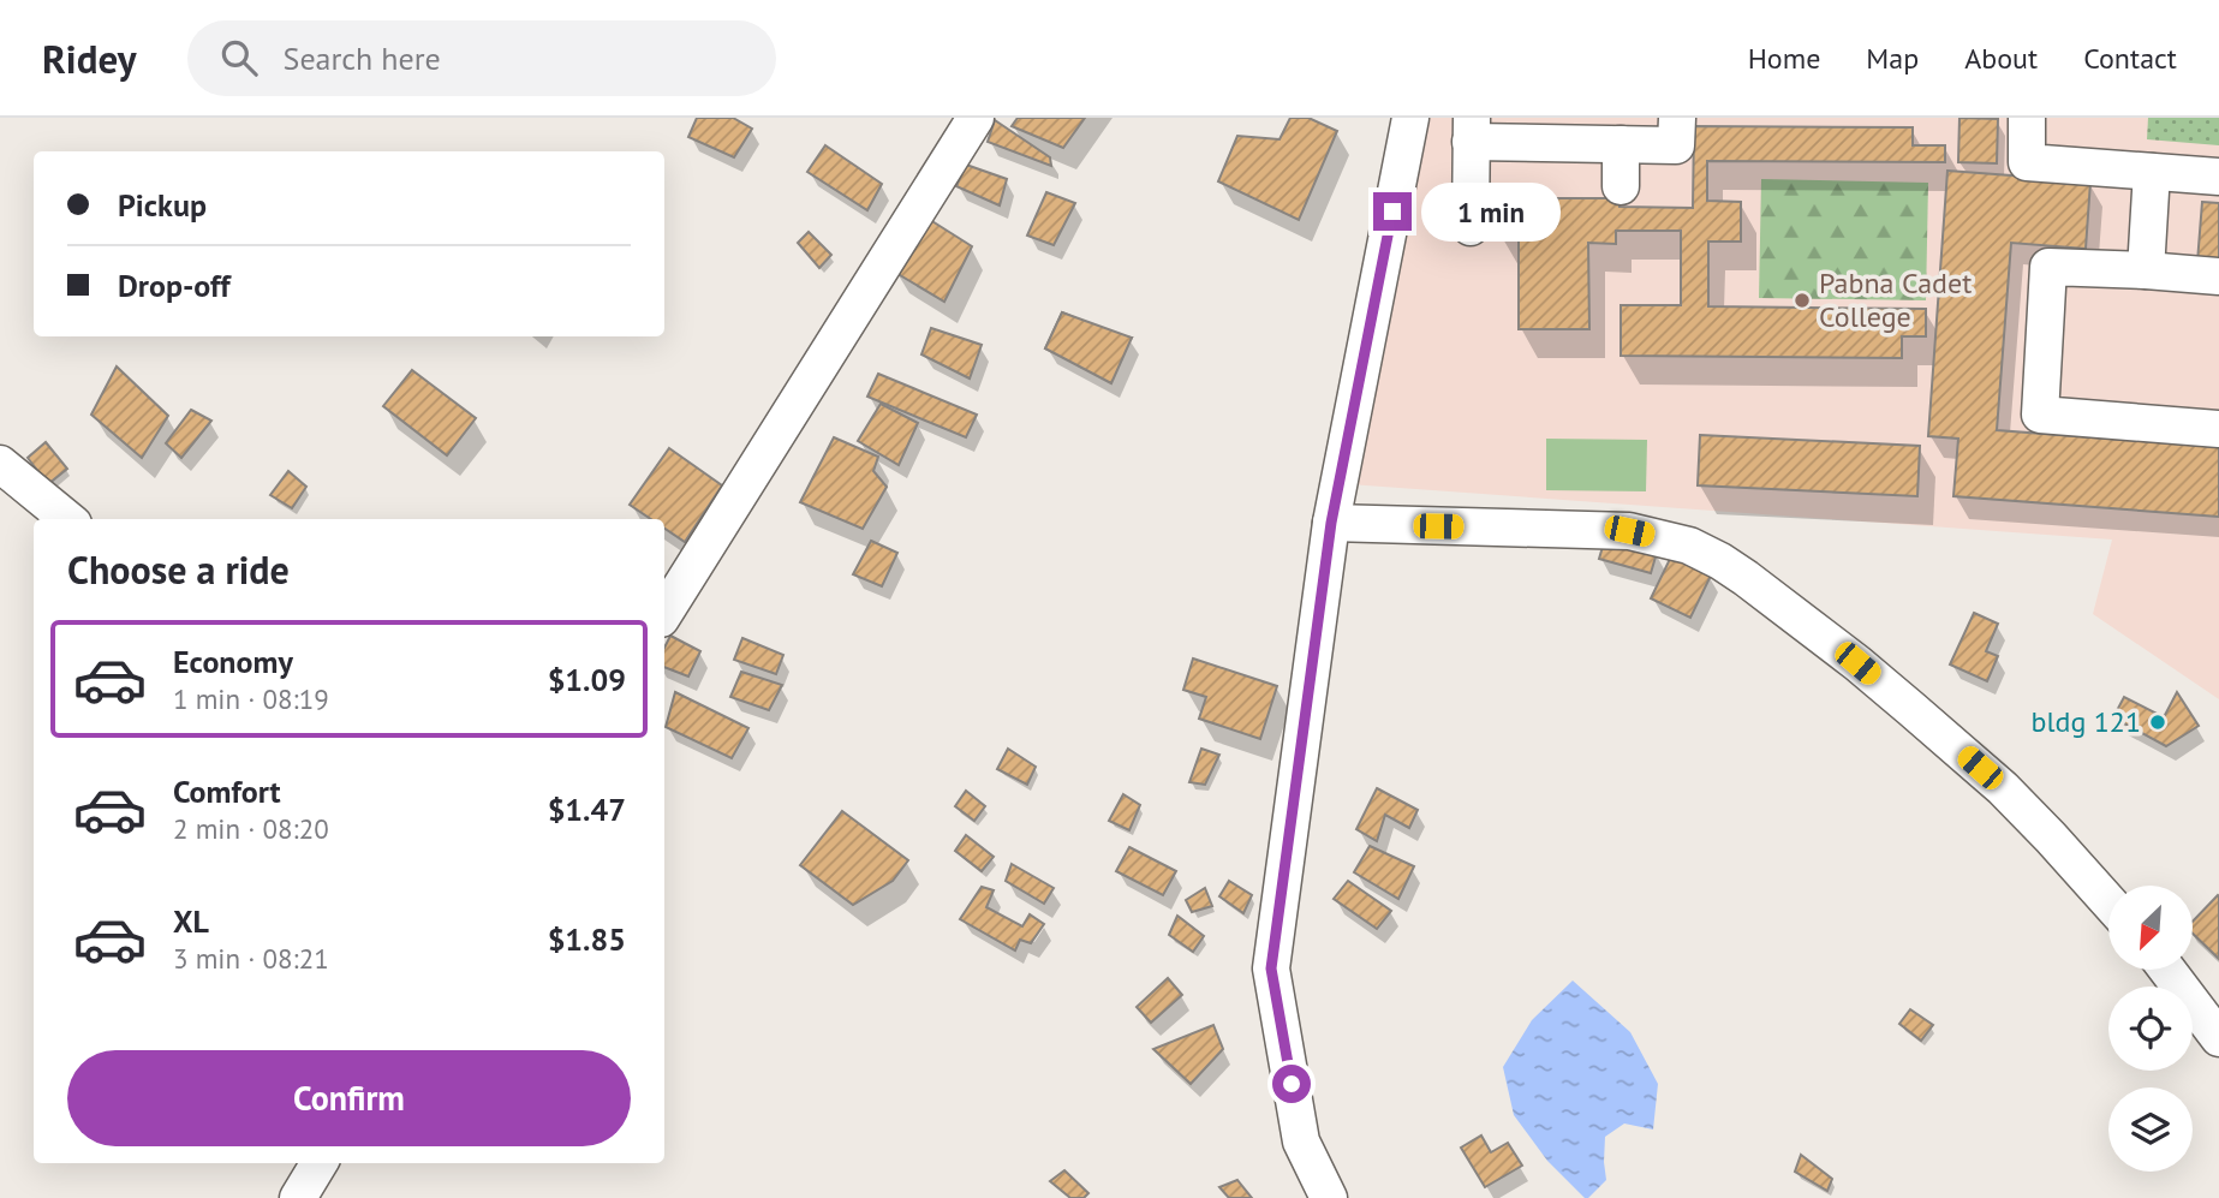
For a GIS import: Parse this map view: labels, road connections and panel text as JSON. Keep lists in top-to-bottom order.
{
  "places": ["Pabna Cadet College", "bldg 121"],
  "north": "bottom left",
  "page": {
    "header": "Ridey",
    "search": "Search here",
    "nav": [
      "Home",
      "Map",
      "About",
      "Contact"
    ],
    "banner": ["Pickup", "Drop-off"],
    "bubble": "1 min",
    "heading": "Choose a ride",
    "list": [
      {
        "name": "Economy",
        "note": "1 min · 08:19",
        "value": "$1.09"
      },
      {
        "name": "Comfort",
        "note": "2 min · 08:20",
        "value": "$1.47"
      },
      {
        "name": "XL",
        "note": "3 min · 08:21",
        "value": "$1.85"
      }
    ],
    "buttons": "Confirm"
  }
}
